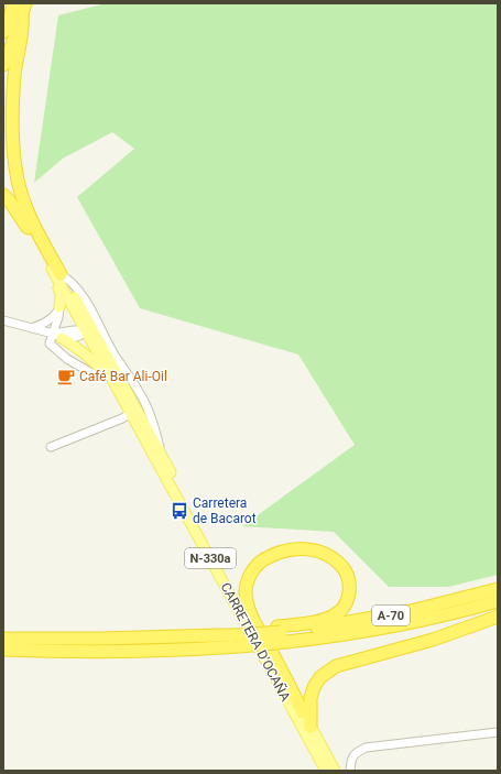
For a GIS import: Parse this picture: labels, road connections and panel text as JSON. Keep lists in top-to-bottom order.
{
  "streets": {
    "highway": ["A-70"],
    "main road": ["N-330a", "CARRETERA D'OCAÑA"]
  },
  "places": {
    "cafe": ["Café Bar Ali-Oil"],
    "bus stop": ["Carretera de Bacarot"]
  }
}
